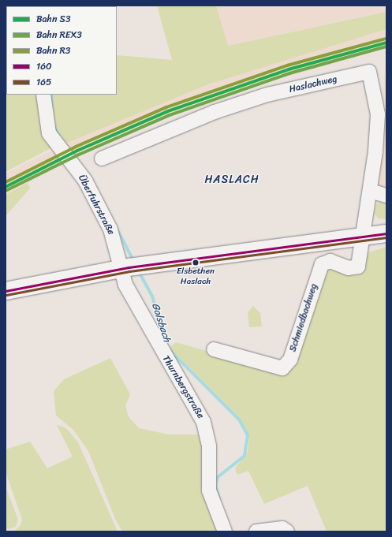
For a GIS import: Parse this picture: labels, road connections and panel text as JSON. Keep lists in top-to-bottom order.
{
  "streets": {
    "street": [
      "Haslachweg",
      "Überfuhrstraße",
      "Schmiedbachweg",
      "Thurnbergstraße"
    ]
  },
  "crossings": [
    ["Haslachweg", "Schmiedbachweg"],
    ["Überfuhrstraße", "Thurnbergstraße"]
  ],
  "districts": ["HASLACH"],
  "water": ["Golsbach"],
  "places": ["Elsbethen Haslach"],
  "lines": [
    "rail line R3",
    "rail line S3",
    "rail line REX3",
    "transit line 160",
    "transit line 165"
  ],
  "legend": [
    "Bahn S3",
    "Bahn REX3",
    "Bahn R3",
    "160",
    "165"
  ]
}
